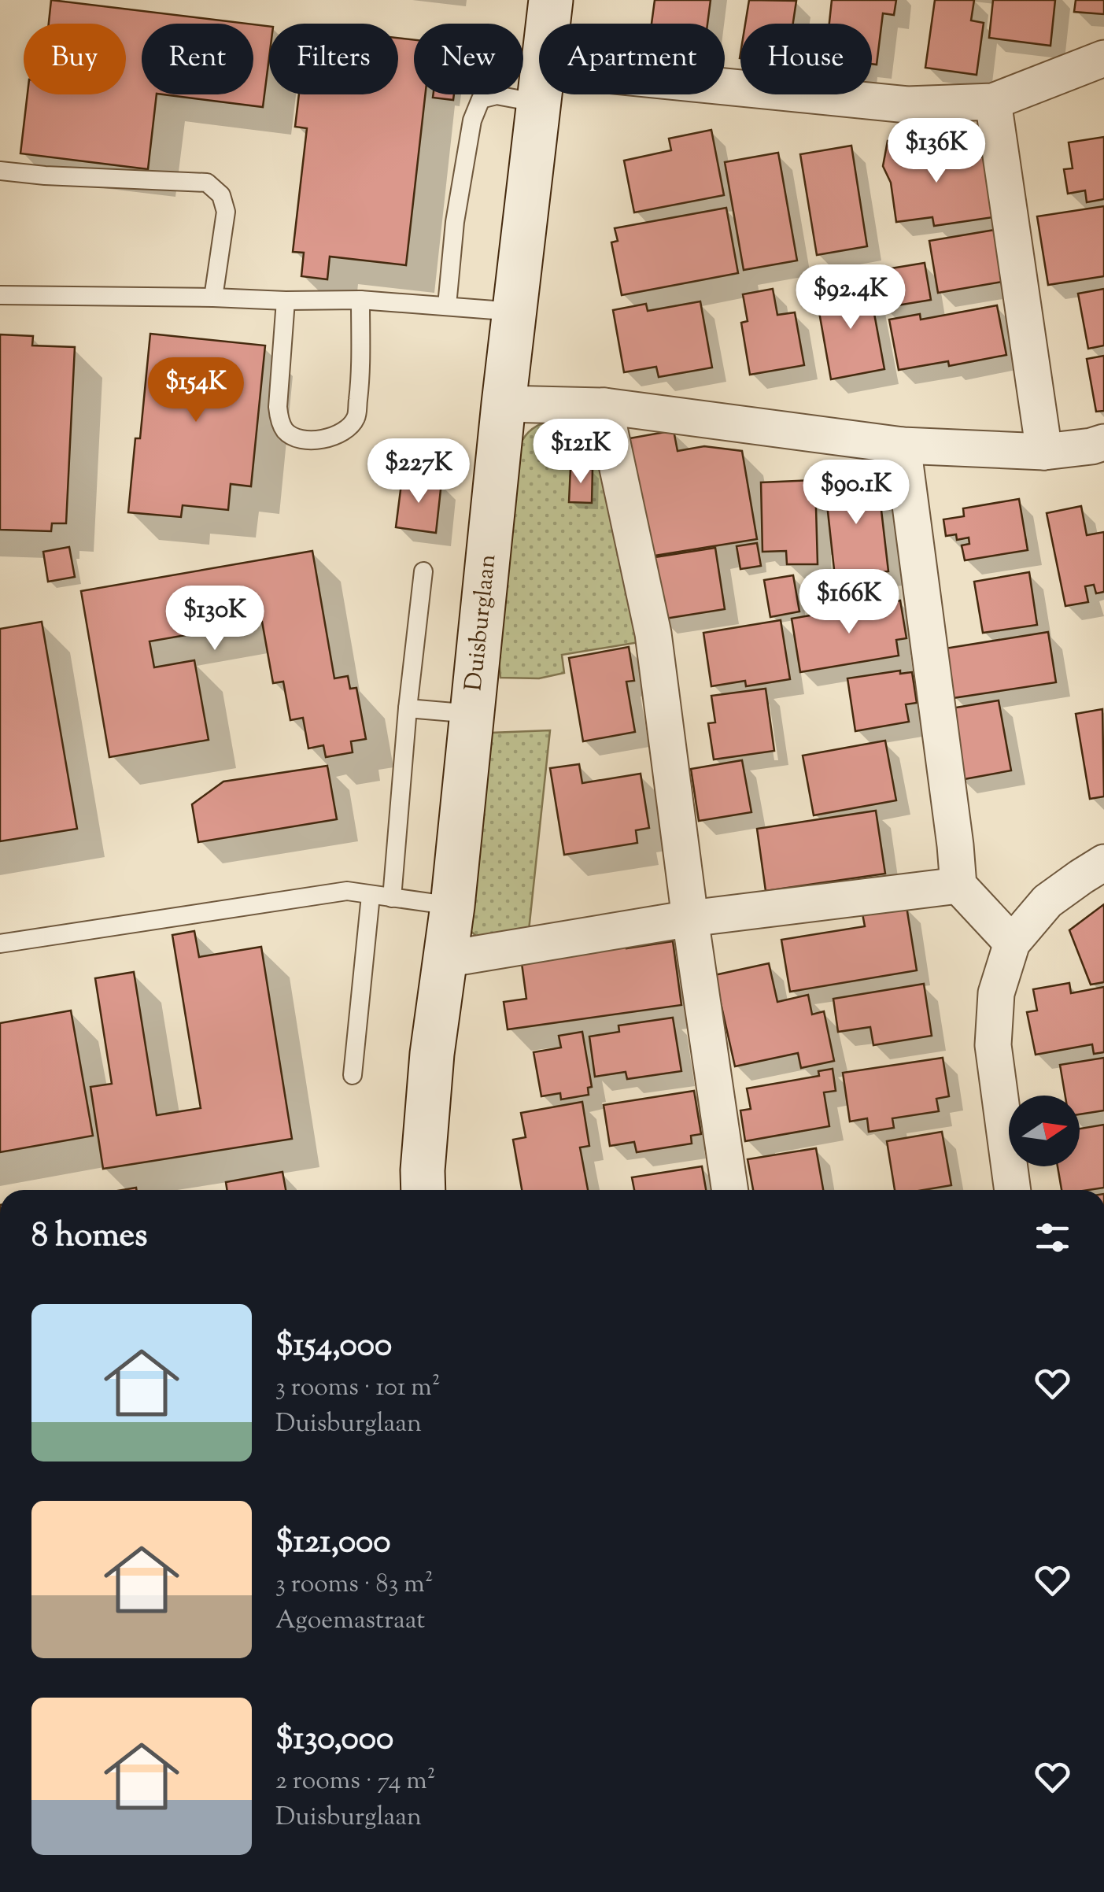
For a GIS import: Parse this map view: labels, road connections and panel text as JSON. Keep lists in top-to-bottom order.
{
  "streets": {
    "street": ["Duisburglaan"]
  },
  "north": "right",
  "page": {
    "chip": [
      "Buy",
      "Rent",
      "Filters",
      "New",
      "Apartment",
      "House"
    ],
    "price": [
      "$136K",
      "$92.4K",
      "$154K",
      "$121K",
      "$227K",
      "$90.1K",
      "$166K",
      "$130K"
    ],
    "heading": "8 homes",
    "list": [
      {
        "name": "$154,000",
        "note": "3 rooms · 101 m² · Duisburglaan"
      },
      {
        "name": "$121,000",
        "note": "3 rooms · 83 m² · Agoemastraat"
      },
      {
        "name": "$130,000",
        "note": "2 rooms · 74 m² · Duisburglaan"
      }
    ]
  }
}
